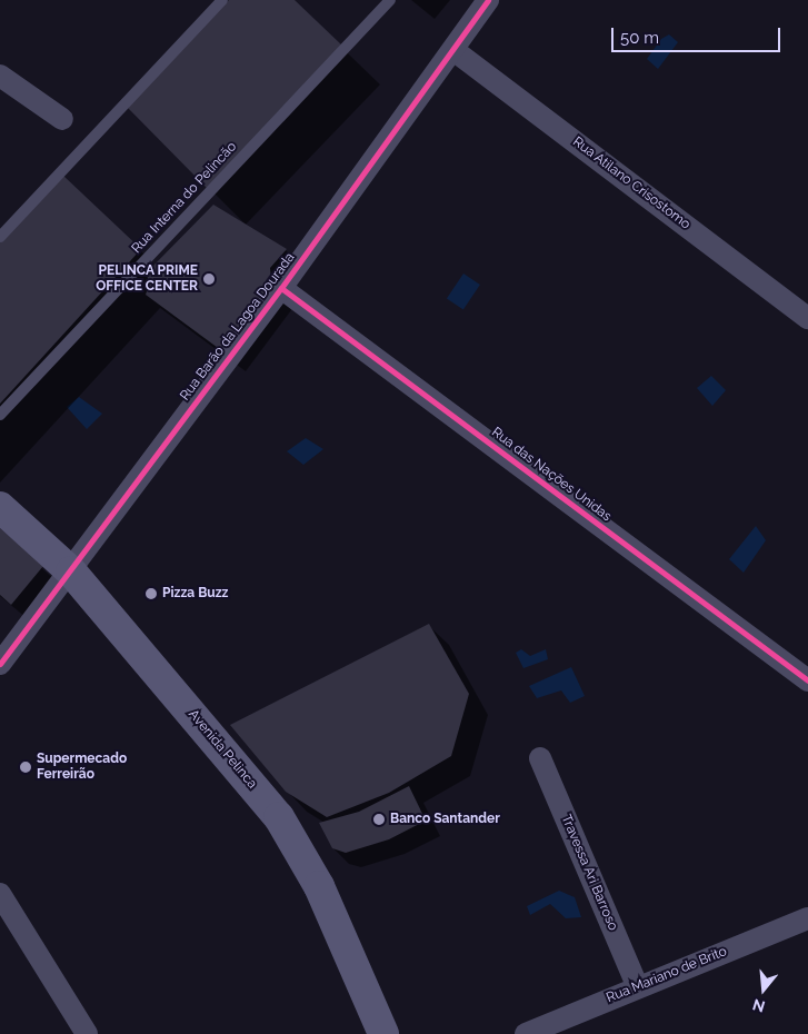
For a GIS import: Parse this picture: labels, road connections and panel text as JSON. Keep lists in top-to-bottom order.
{
  "streets": {
    "main road": ["Avenida Pelinca"],
    "street": [
      "Rua Atilano Crisostomo",
      "Rua Barão da Lagoa Dourada",
      "Rua das Nações Unidas",
      "Travessa Ari Barroso",
      "Rua Mariano de Brito"
    ],
    "lane": ["Rua Interna do Pelincão"]
  },
  "crossings": [
    ["Rua Atilano Crisostomo", "Rua Barão da Lagoa Dourada"],
    ["Rua Barão da Lagoa Dourada", "Rua das Nações Unidas"],
    ["Rua Barão da Lagoa Dourada", "Avenida Pelinca"],
    ["Travessa Ari Barroso", "Rua Mariano de Brito"]
  ],
  "places": [
    "PELINCA PRIME OFFICE CENTER",
    "Pizza Buzz",
    "Supermecado Ferreirão",
    "Banco Santander"
  ],
  "scale_bar": "50 m",
  "north": "bottom"
}
